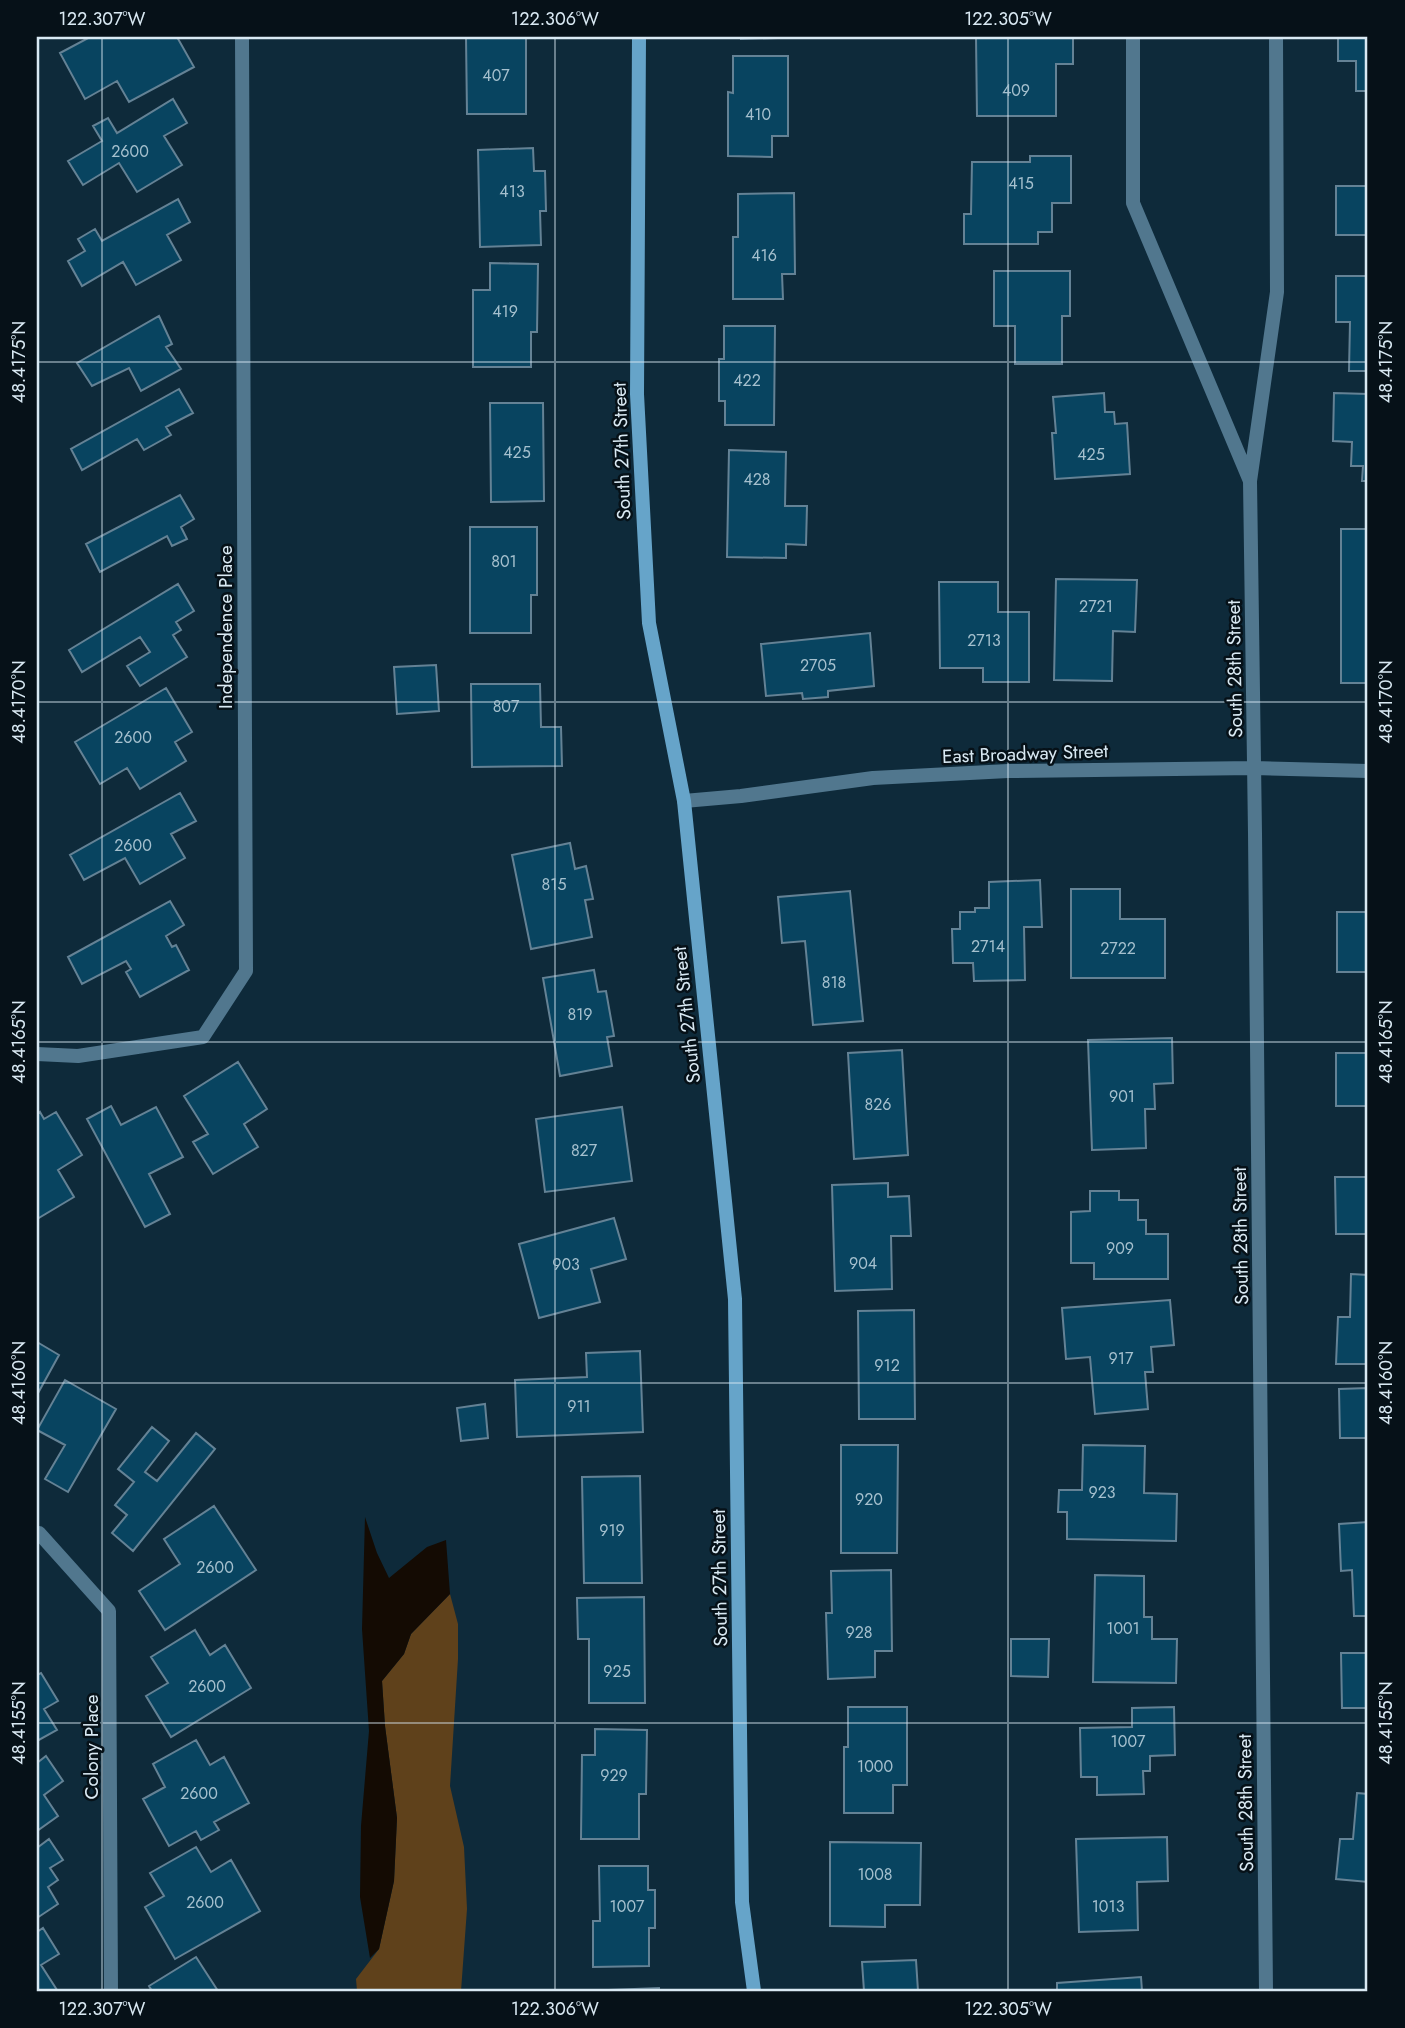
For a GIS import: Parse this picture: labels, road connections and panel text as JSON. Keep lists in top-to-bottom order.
{
  "streets": {
    "street": [
      "South 27th Street",
      "Independence Place",
      "South 28th Street",
      "East Broadway Street",
      "Colony Place"
    ]
  },
  "crossings": [
    ["South 27th Street", "East Broadway Street"],
    ["South 28th Street", "East Broadway Street"]
  ],
  "house_numbers": [
    "407",
    "409",
    "410",
    "2600",
    "415",
    "413",
    "416",
    "419",
    "422",
    "425",
    "425",
    "428",
    "801",
    "2721",
    "2713",
    "2705",
    "807",
    "2600",
    "2600",
    "815",
    "2714",
    "2722",
    "818",
    "819",
    "901",
    "826",
    "827",
    "909",
    "904",
    "903",
    "917",
    "912",
    "911",
    "923",
    "920",
    "919",
    "2600",
    "1001",
    "928",
    "925",
    "2600",
    "1007",
    "1000",
    "929",
    "2600",
    "1008",
    "2600",
    "1007",
    "1013"
  ],
  "coordinates": [
    "122.307°W",
    "122.306°W",
    "122.305°W",
    "48.4175°N",
    "48.4170°N",
    "48.4165°N",
    "48.4160°N",
    "48.4155°N"
  ]
}
